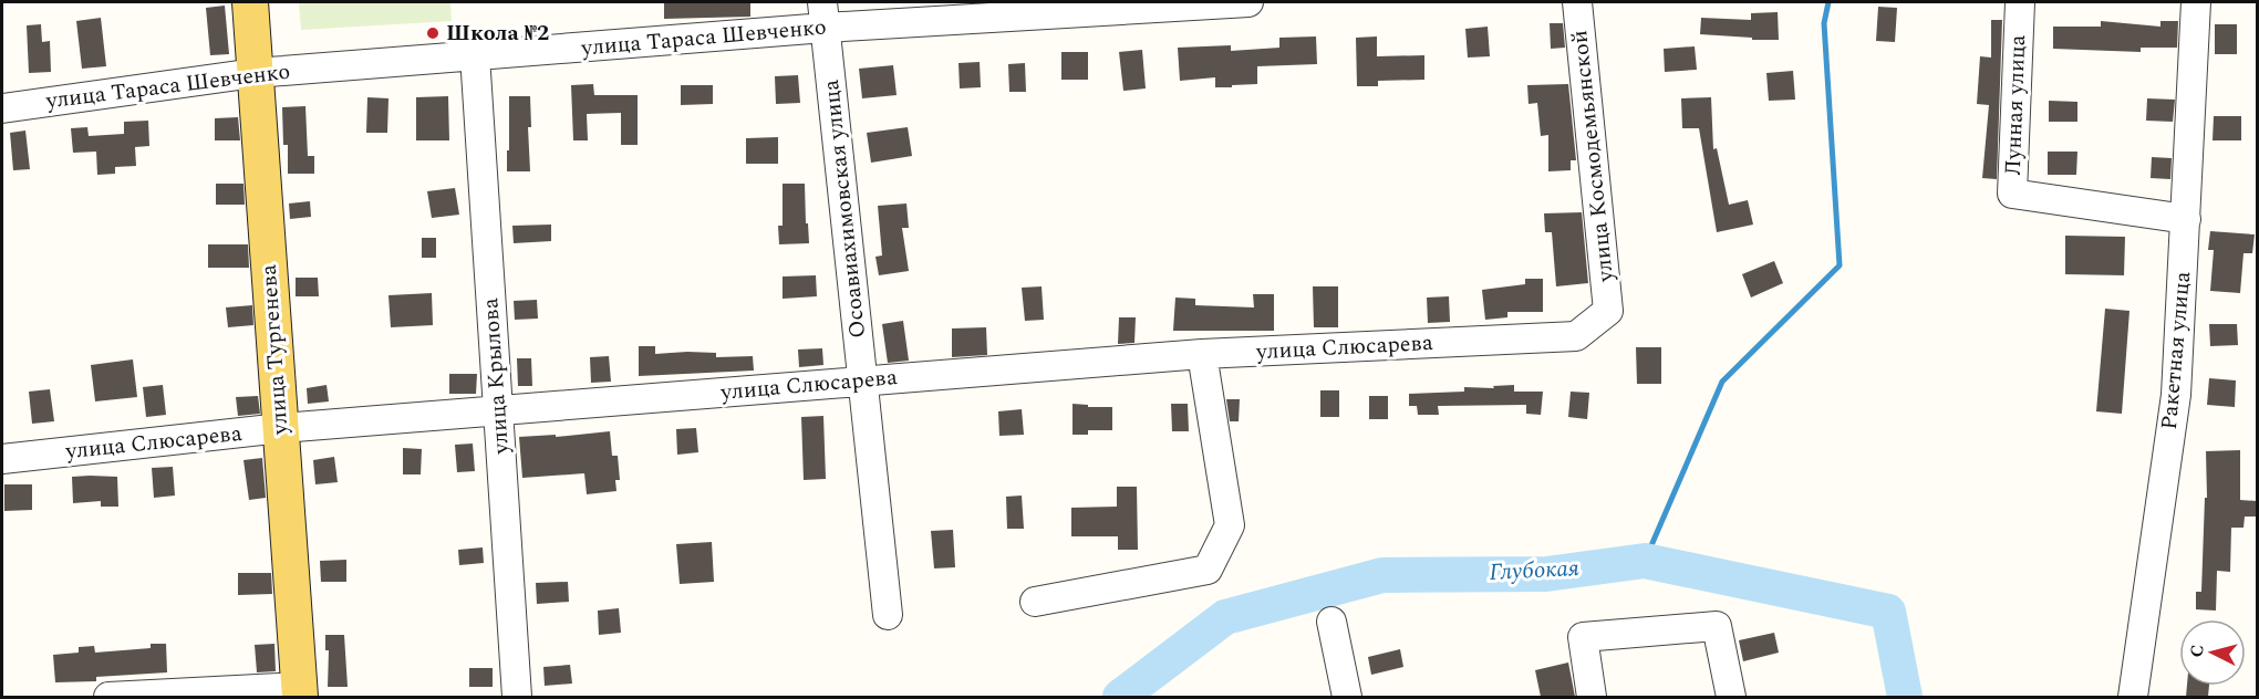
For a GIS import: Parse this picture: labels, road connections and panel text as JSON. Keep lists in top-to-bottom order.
{
  "streets": {
    "main road": ["улица Тургенева"],
    "street": [
      "улица Тараса Шевченко",
      "Лунная улица",
      "улица Космодемьянской",
      "Осоавиахимовская улица",
      "улица Слюсарева",
      "Ракетная улица",
      "улица Крылова"
    ]
  },
  "crossings": [
    ["улица Тараса Шевченко", "Осоавиахимовская улица"],
    ["улица Тараса Шевченко", "улица Тургенева"],
    ["улица Тараса Шевченко", "улица Крылова"],
    ["Лунная улица", "Ракетная улица"],
    ["улица Космодемьянской", "улица Слюсарева"],
    ["Осоавиахимовская улица", "улица Слюсарева"],
    ["улица Слюсарева", "улица Тургенева"],
    ["улица Слюсарева", "улица Крылова"]
  ],
  "water": ["Глубокая"],
  "places": ["Школа №2"],
  "north": "left"
}
